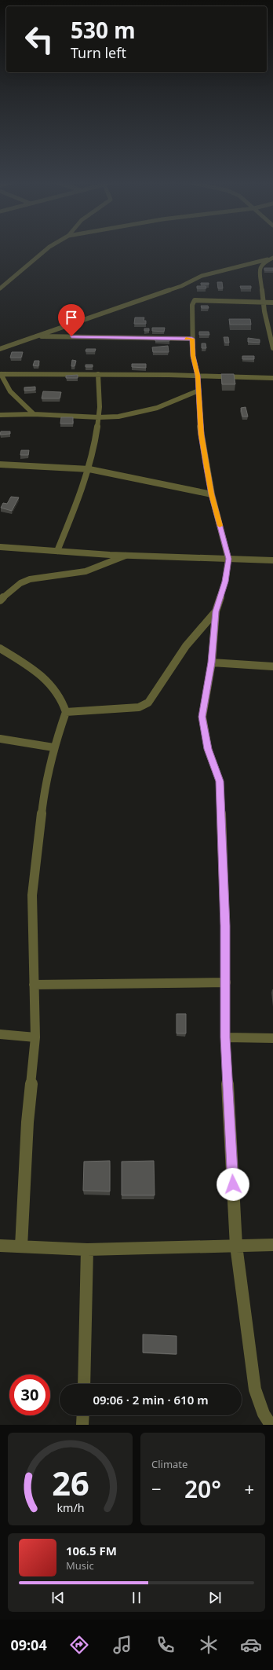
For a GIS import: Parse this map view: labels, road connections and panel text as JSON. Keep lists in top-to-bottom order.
{
  "page": {
    "turn": ["530 m", "Turn left"],
    "limit": "30",
    "trip": "09:06 · 2 min · 610 m",
    "tile": "Climate",
    "heat": ["−", "20°", "+"],
    "song": ["106.5 FM", "Music"],
    "tabs": "09:04",
    "gauge": ["26", "km/h"]
  }
}
